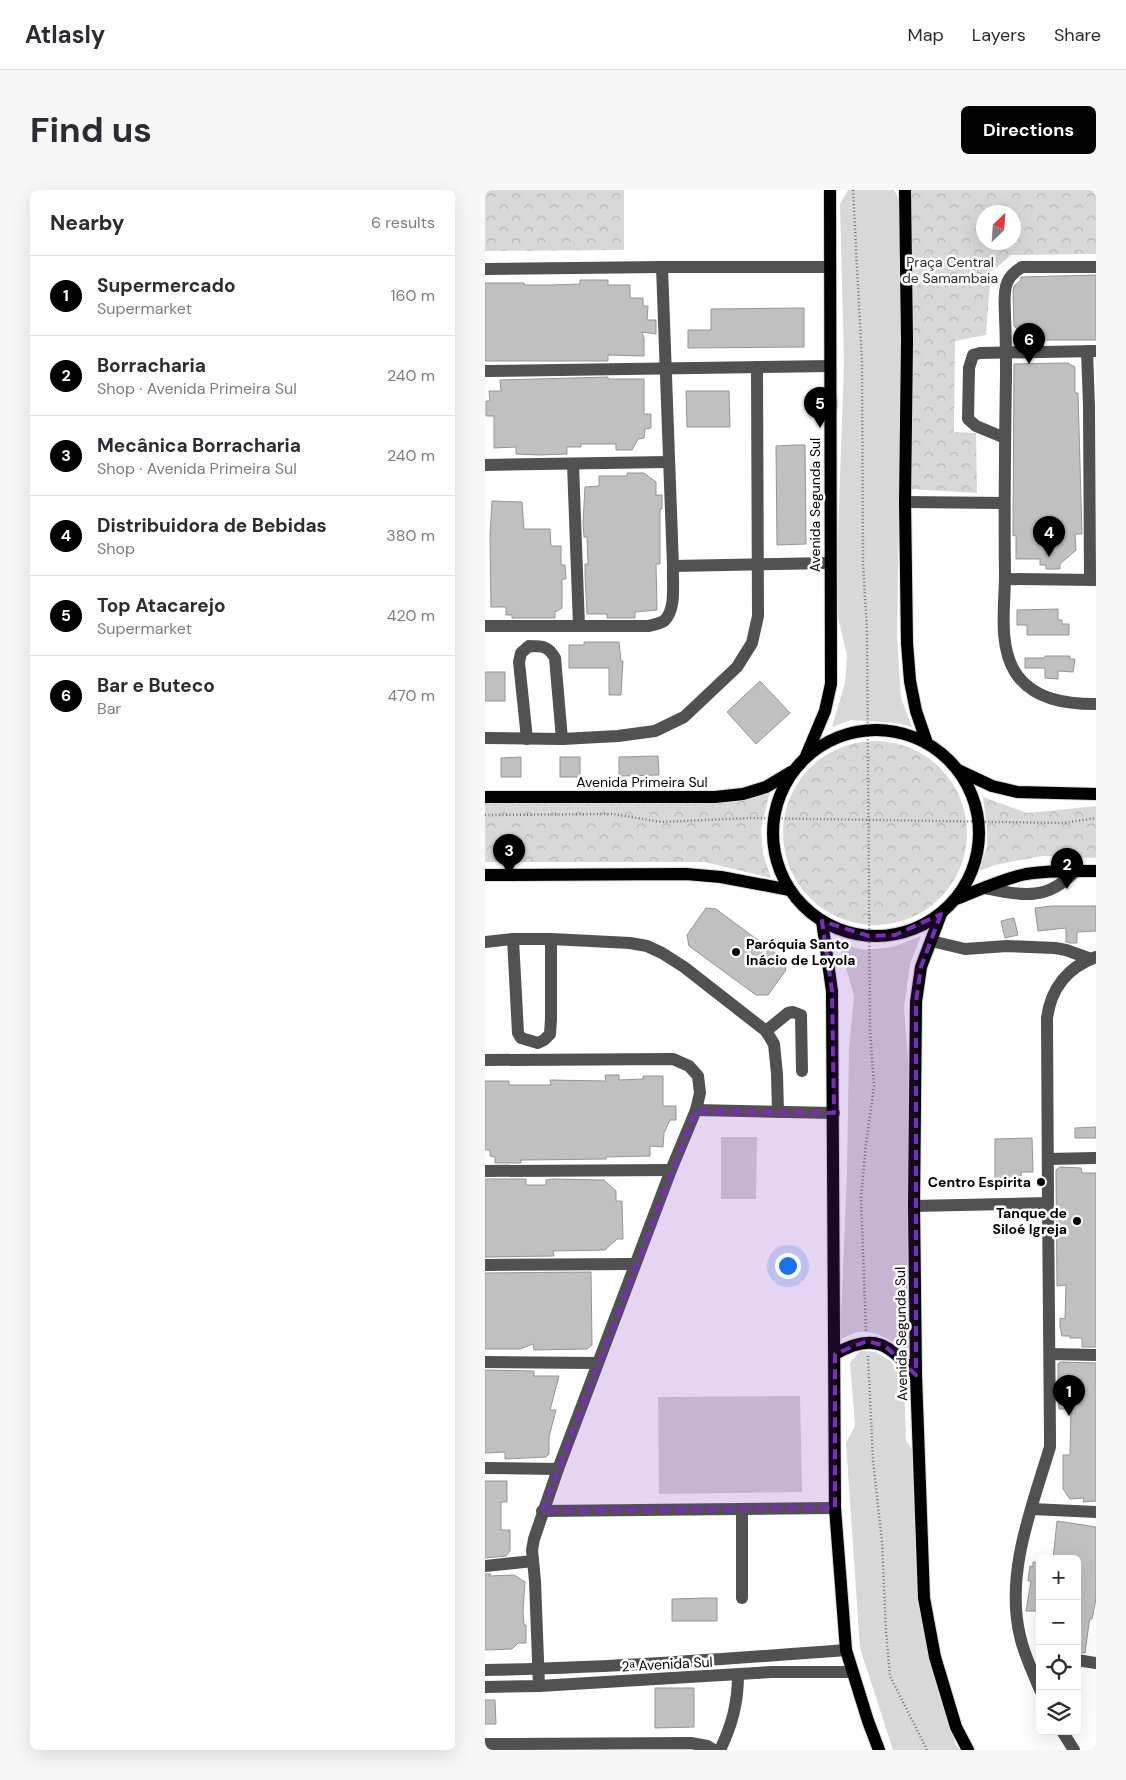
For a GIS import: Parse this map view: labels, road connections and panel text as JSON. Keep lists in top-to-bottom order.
{
  "streets": {
    "main road": ["Avenida Segunda Sul", "Avenida Primeira Sul"],
    "street": ["2ᵃ Avenida Sul"]
  },
  "parks": ["Praça Central de Samambaia"],
  "places": ["Paróquia Santo Inácio de Loyola", "Centro Espirita", "Tanque de Siloé Igreja"],
  "north": "top right",
  "page": {
    "header": "Atlasly",
    "nav": ["Map", "Layers", "Share"],
    "buttons": "Directions",
    "title": "Find us",
    "heading": ["Nearby", "6 results"],
    "list": [
      {
        "mark": "1",
        "name": "Supermercado",
        "note": "Supermarket",
        "value": "160 m"
      },
      {
        "mark": "2",
        "name": "Borracharia",
        "note": "Shop · Avenida Primeira Sul",
        "value": "240 m"
      },
      {
        "mark": "3",
        "name": "Mecânica Borracharia",
        "note": "Shop · Avenida Primeira Sul",
        "value": "240 m"
      },
      {
        "mark": "4",
        "name": "Distribuidora de Bebidas",
        "note": "Shop",
        "value": "380 m"
      },
      {
        "mark": "5",
        "name": "Top Atacarejo",
        "note": "Supermarket",
        "value": "420 m"
      },
      {
        "mark": "6",
        "name": "Bar e Buteco",
        "note": "Bar",
        "value": "470 m"
      }
    ],
    "pins": [
      "6",
      "5",
      "4",
      "3",
      "2",
      "1"
    ],
    "map_buttons": ["+", "−"]
  }
}
